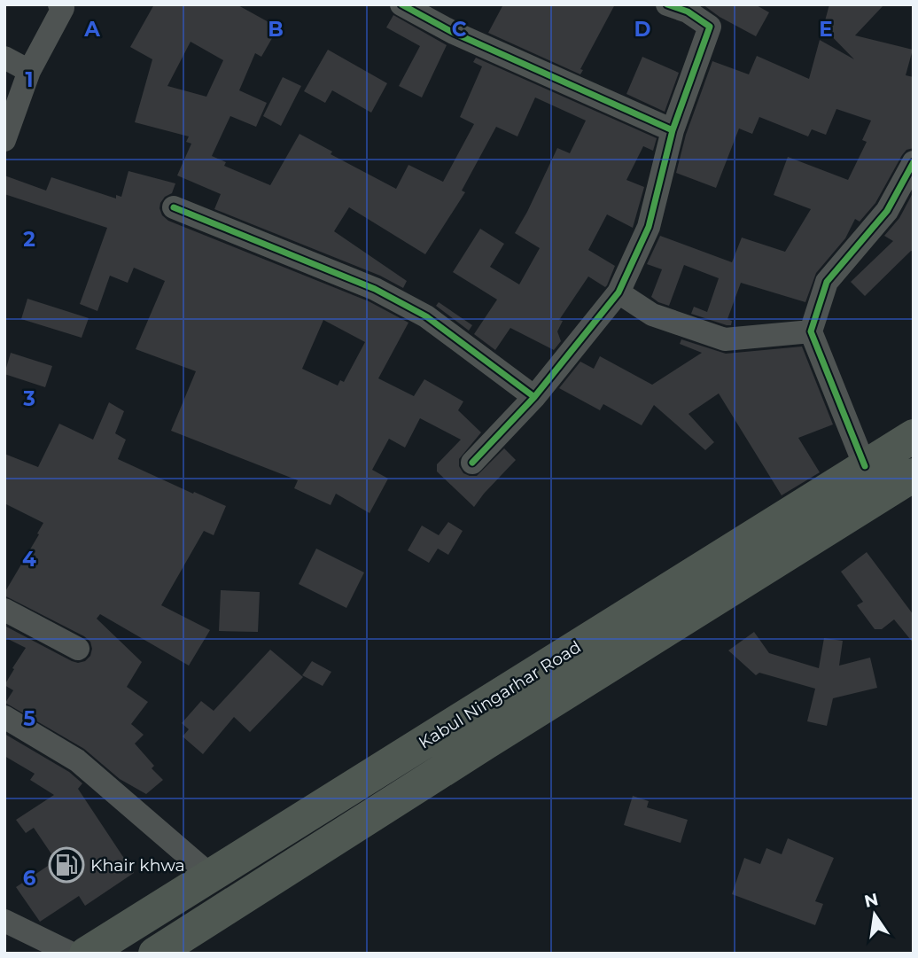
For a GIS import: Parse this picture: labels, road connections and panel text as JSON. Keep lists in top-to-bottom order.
{
  "streets": {
    "highway": ["Kabul Ningarhar Road"]
  },
  "places": {
    "fuel station": ["Khair khwa"]
  },
  "north": "top",
  "grid": {
    "columns": [
      "A",
      "B",
      "C",
      "D",
      "E"
    ],
    "rows": [
      "1",
      "2",
      "3",
      "4",
      "5",
      "6"
    ]
  }
}
